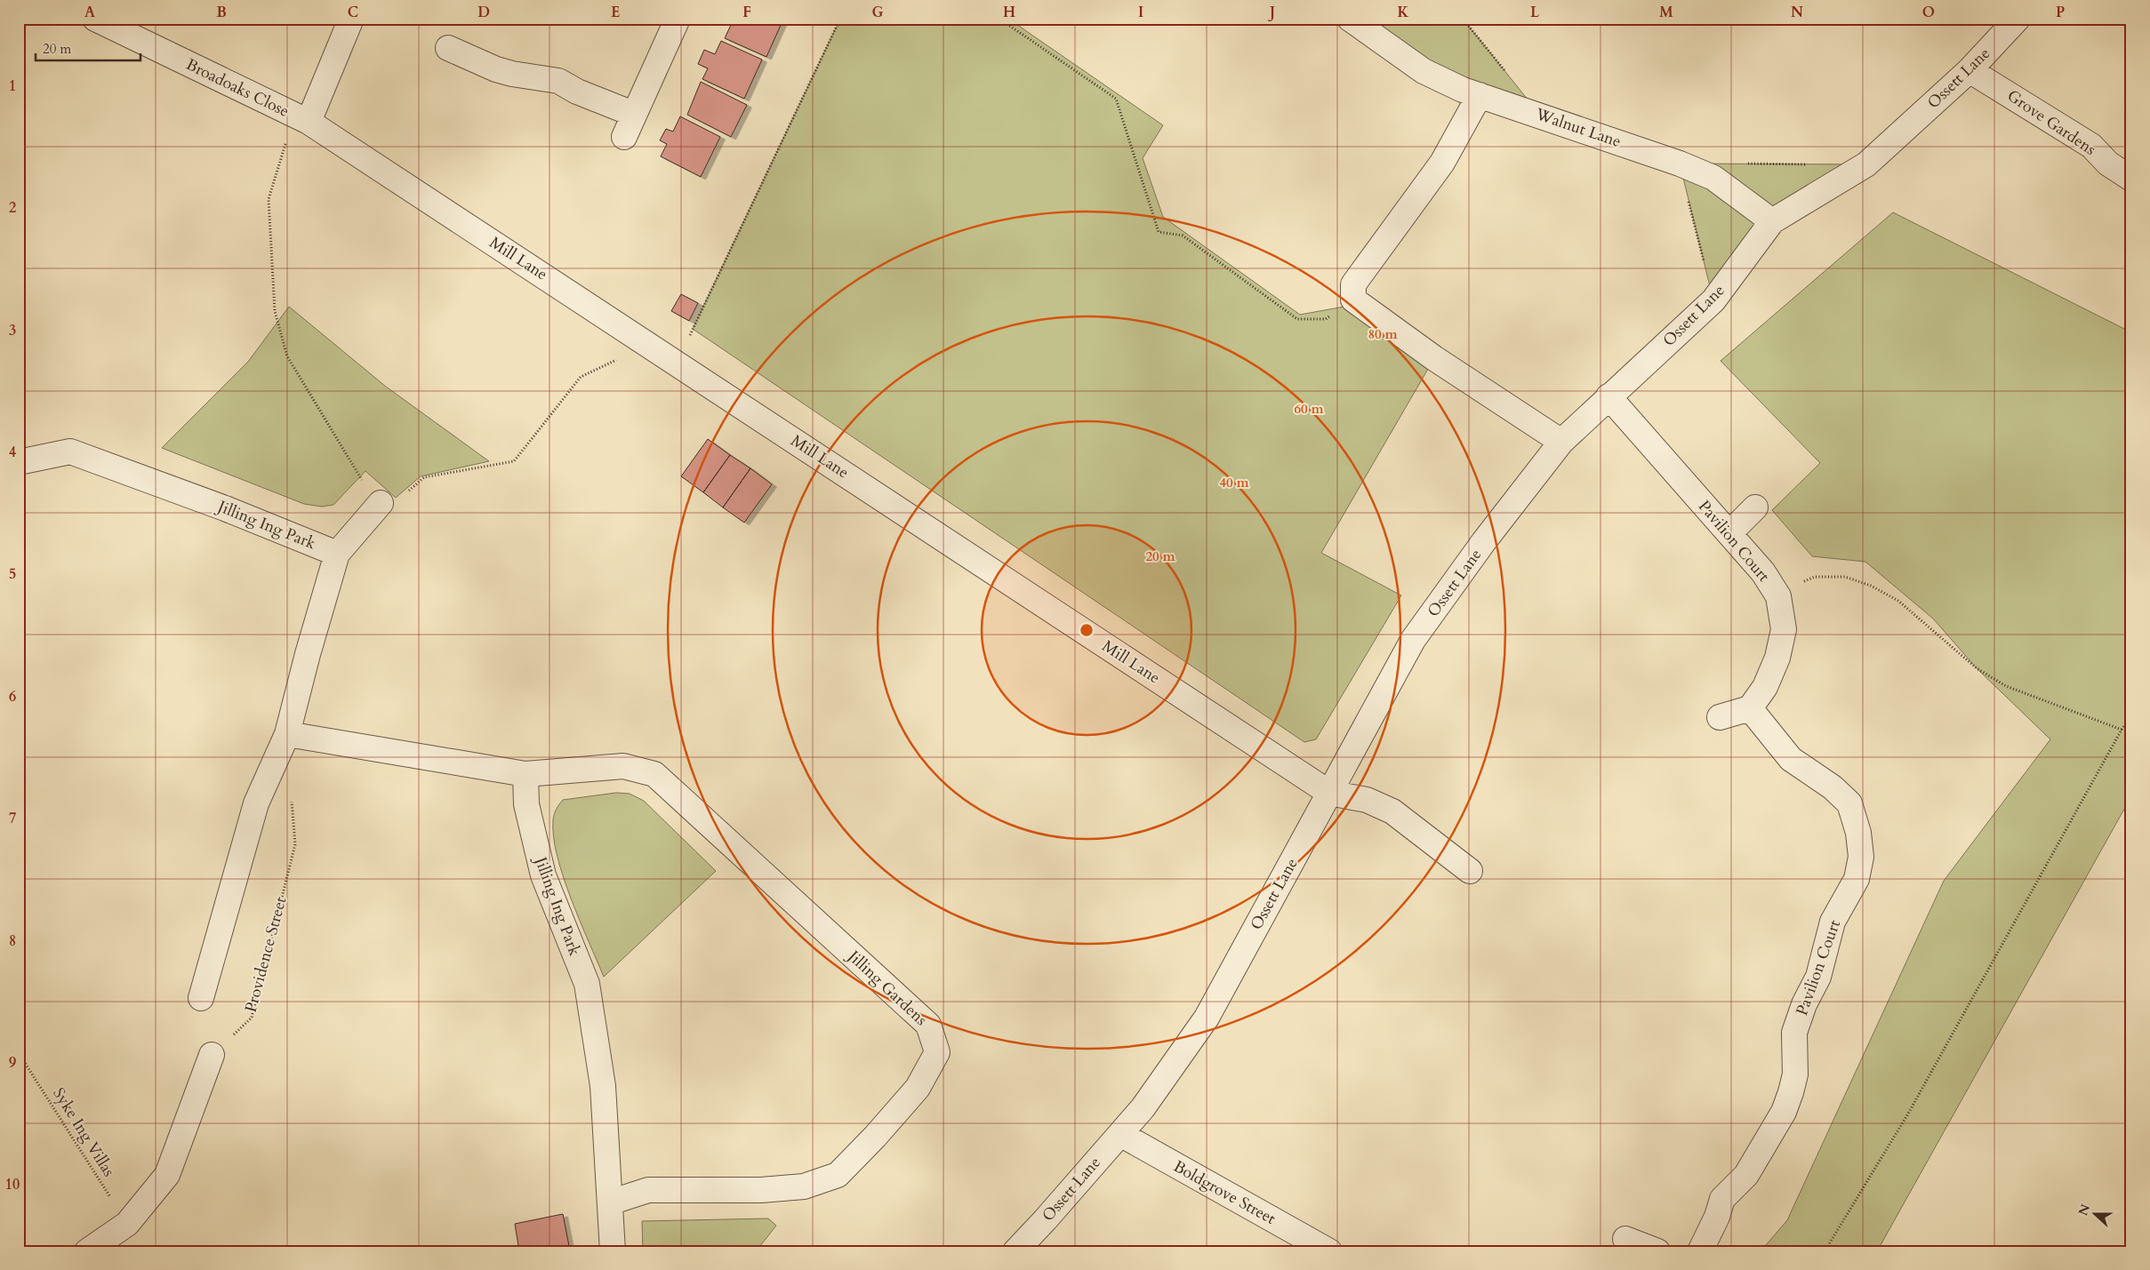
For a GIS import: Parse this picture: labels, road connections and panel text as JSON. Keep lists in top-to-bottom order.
{
  "streets": {
    "street": [
      "Ossett Lane",
      "Broadoaks Close",
      "Grove Gardens",
      "Walnut Lane",
      "Mill Lane",
      "Jilling Ing Park",
      "Pavilion Court",
      "Jilling Gardens",
      "Boldgrove Street"
    ],
    "path": ["Providence Street", "Syke Ing Villas"]
  },
  "crossings": [
    ["Ossett Lane", "Grove Gardens"],
    ["Ossett Lane", "Walnut Lane"],
    ["Ossett Lane", "Mill Lane"],
    ["Ossett Lane", "Pavilion Court"],
    ["Ossett Lane", "Boldgrove Street"],
    ["Broadoaks Close", "Mill Lane"],
    ["Jilling Ing Park", "Jilling Gardens"]
  ],
  "scale_bar": "20 m",
  "north": "left",
  "grid": {
    "columns": [
      "A",
      "B",
      "C",
      "D",
      "E",
      "F",
      "G",
      "H",
      "I",
      "J",
      "K",
      "L",
      "M",
      "N",
      "O",
      "P"
    ],
    "rows": [
      "1",
      "2",
      "3",
      "4",
      "5",
      "6",
      "7",
      "8",
      "9",
      "10"
    ]
  },
  "rings": [
    "80 m",
    "60 m",
    "40 m",
    "20 m"
  ]
}
